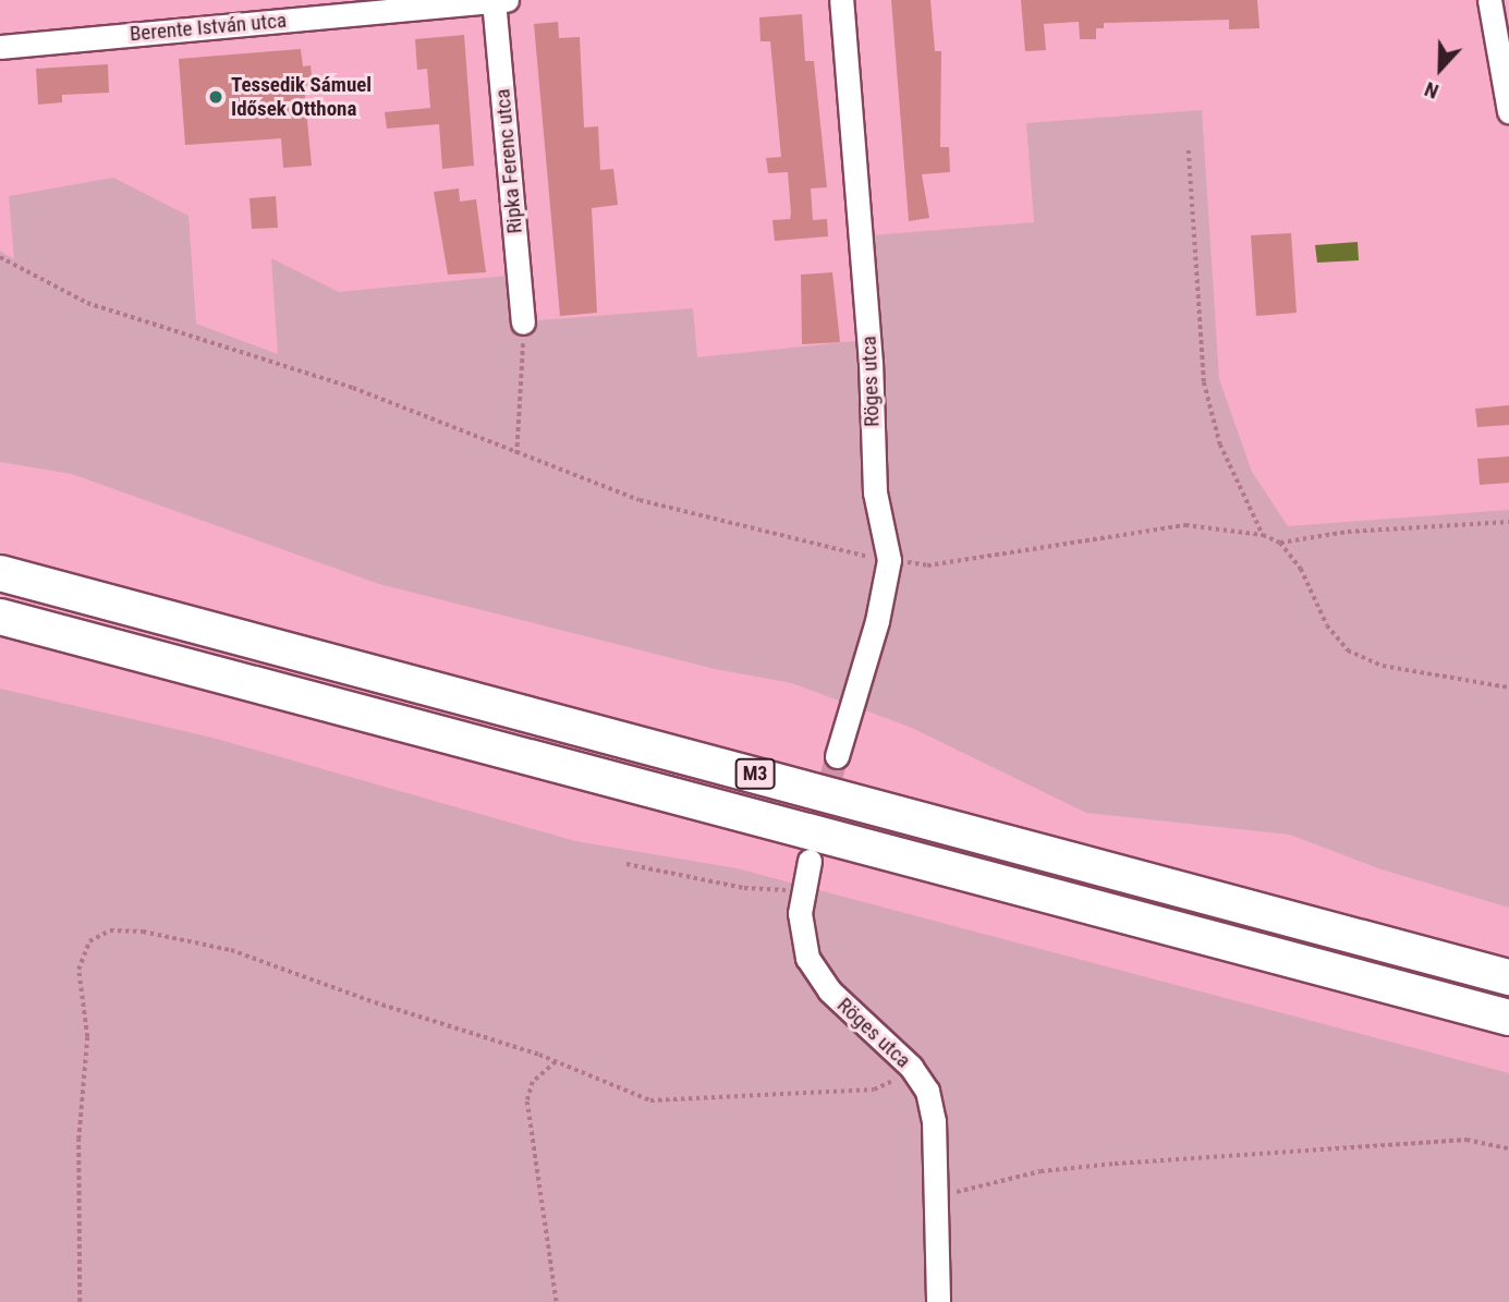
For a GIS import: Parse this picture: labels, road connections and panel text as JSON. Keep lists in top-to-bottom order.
{
  "streets": {
    "highway": ["M3"],
    "street": ["Berente István utca", "Ripka Ferenc utca", "Röges utca"]
  },
  "crossings": [
    ["Berente István utca", "Ripka Ferenc utca"]
  ],
  "places": ["Tessedik Sámuel Idősek Otthona"],
  "north": "bottom"
}
